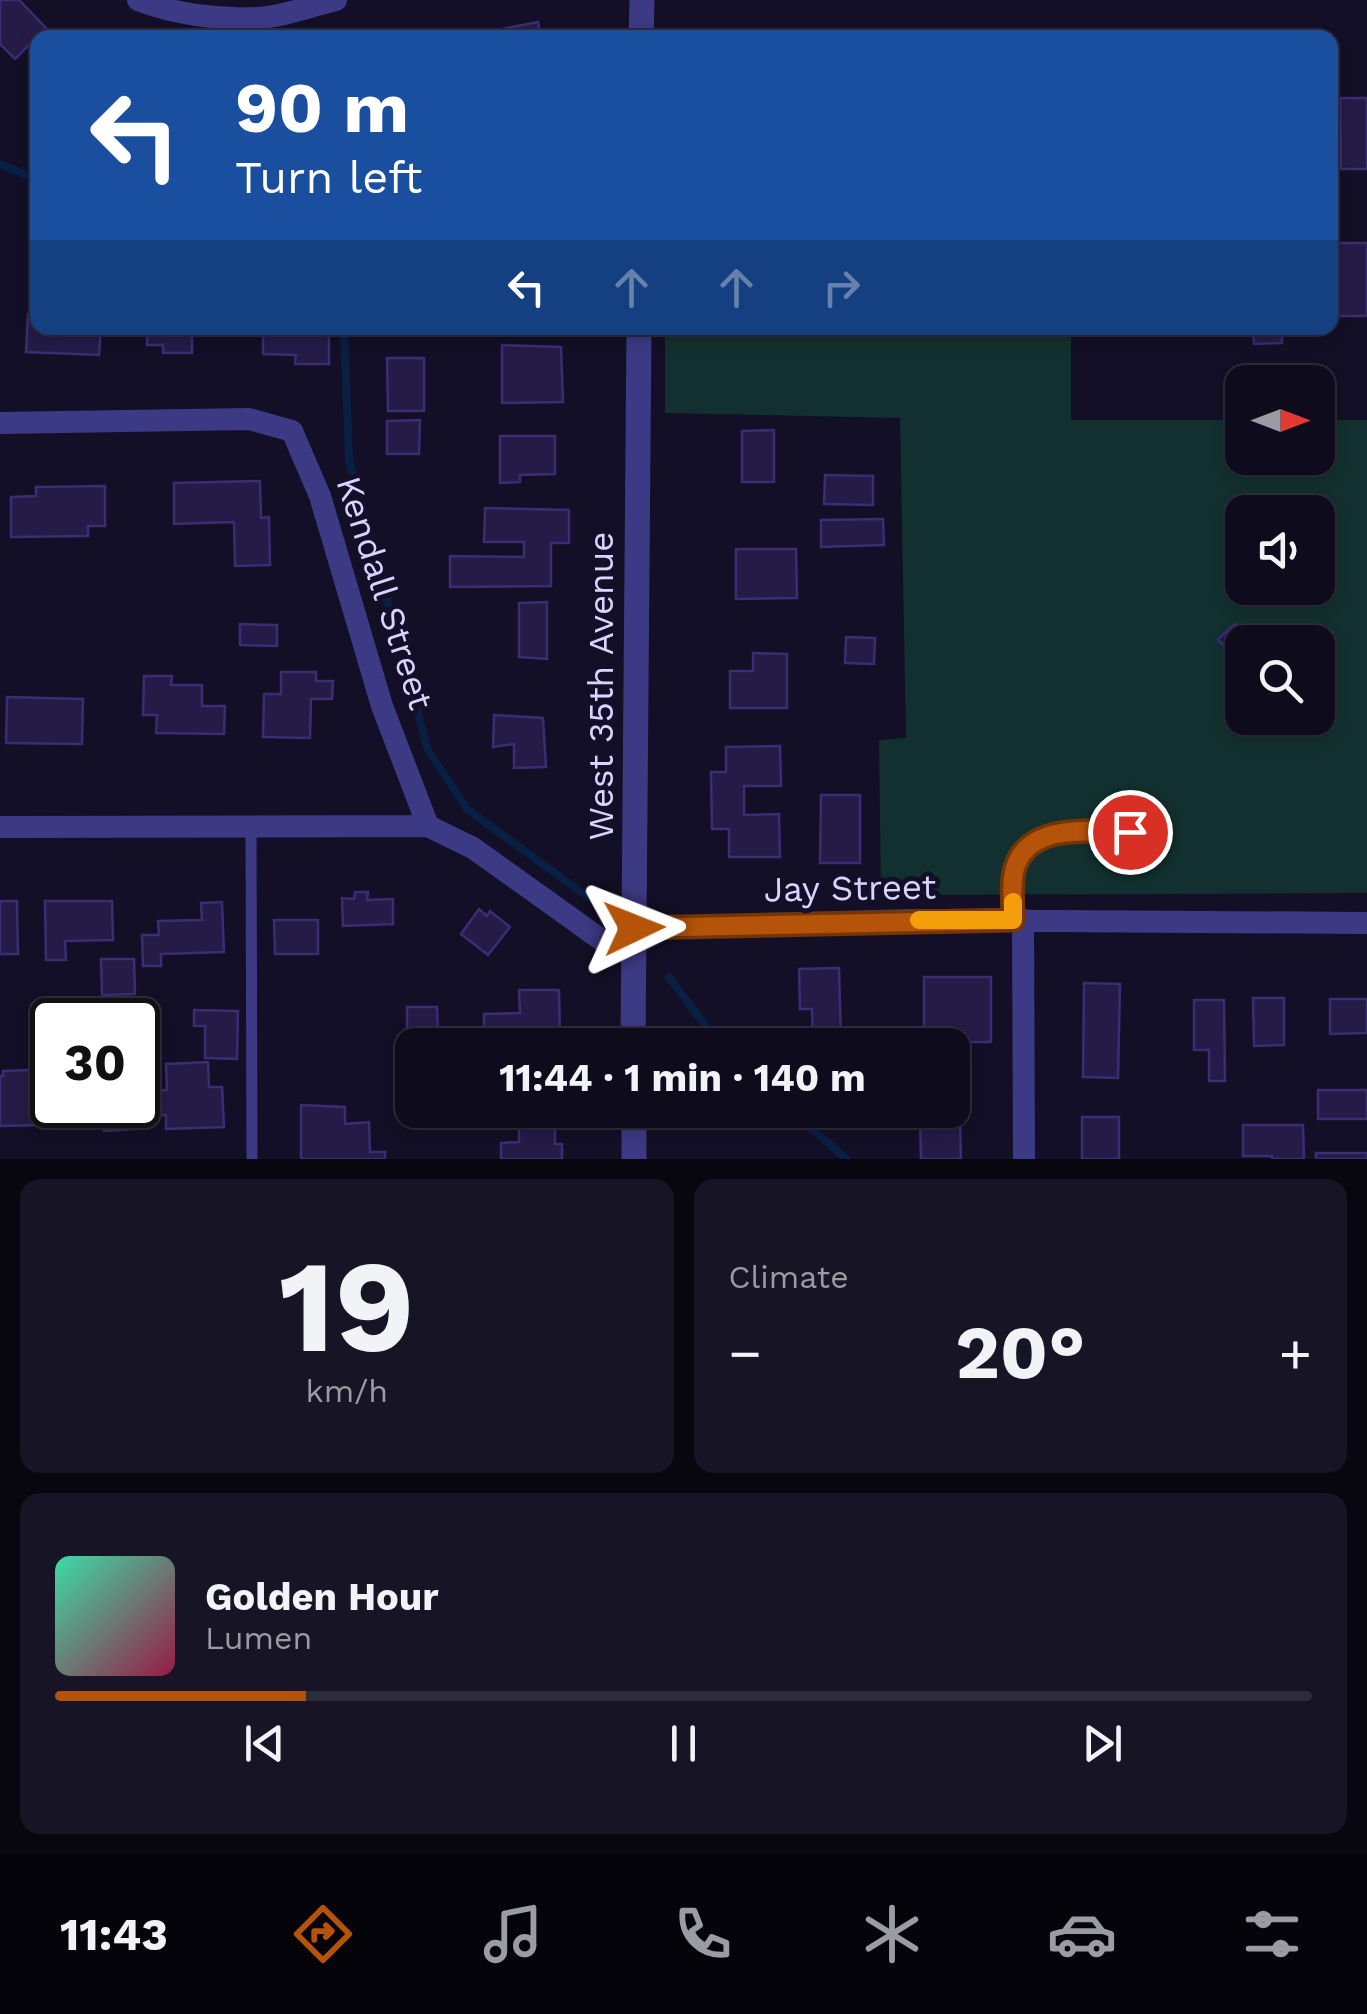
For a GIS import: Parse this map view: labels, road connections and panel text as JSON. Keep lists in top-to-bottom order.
{
  "streets": {
    "street": ["Kendall Street", "West 35th Avenue", "Jay Street"]
  },
  "crossings": [
    ["West 35th Avenue", "Jay Street"]
  ],
  "north": "right",
  "page": {
    "turn": ["90 m", "Turn left"],
    "limit": "30",
    "trip": "11:44 · 1 min · 140 m",
    "tile": [
      ["19", "km/h"],
      "Climate"
    ],
    "heat": ["−", "20°", "+"],
    "song": ["Golden Hour", "Lumen"],
    "tabs": "11:43"
  }
}
